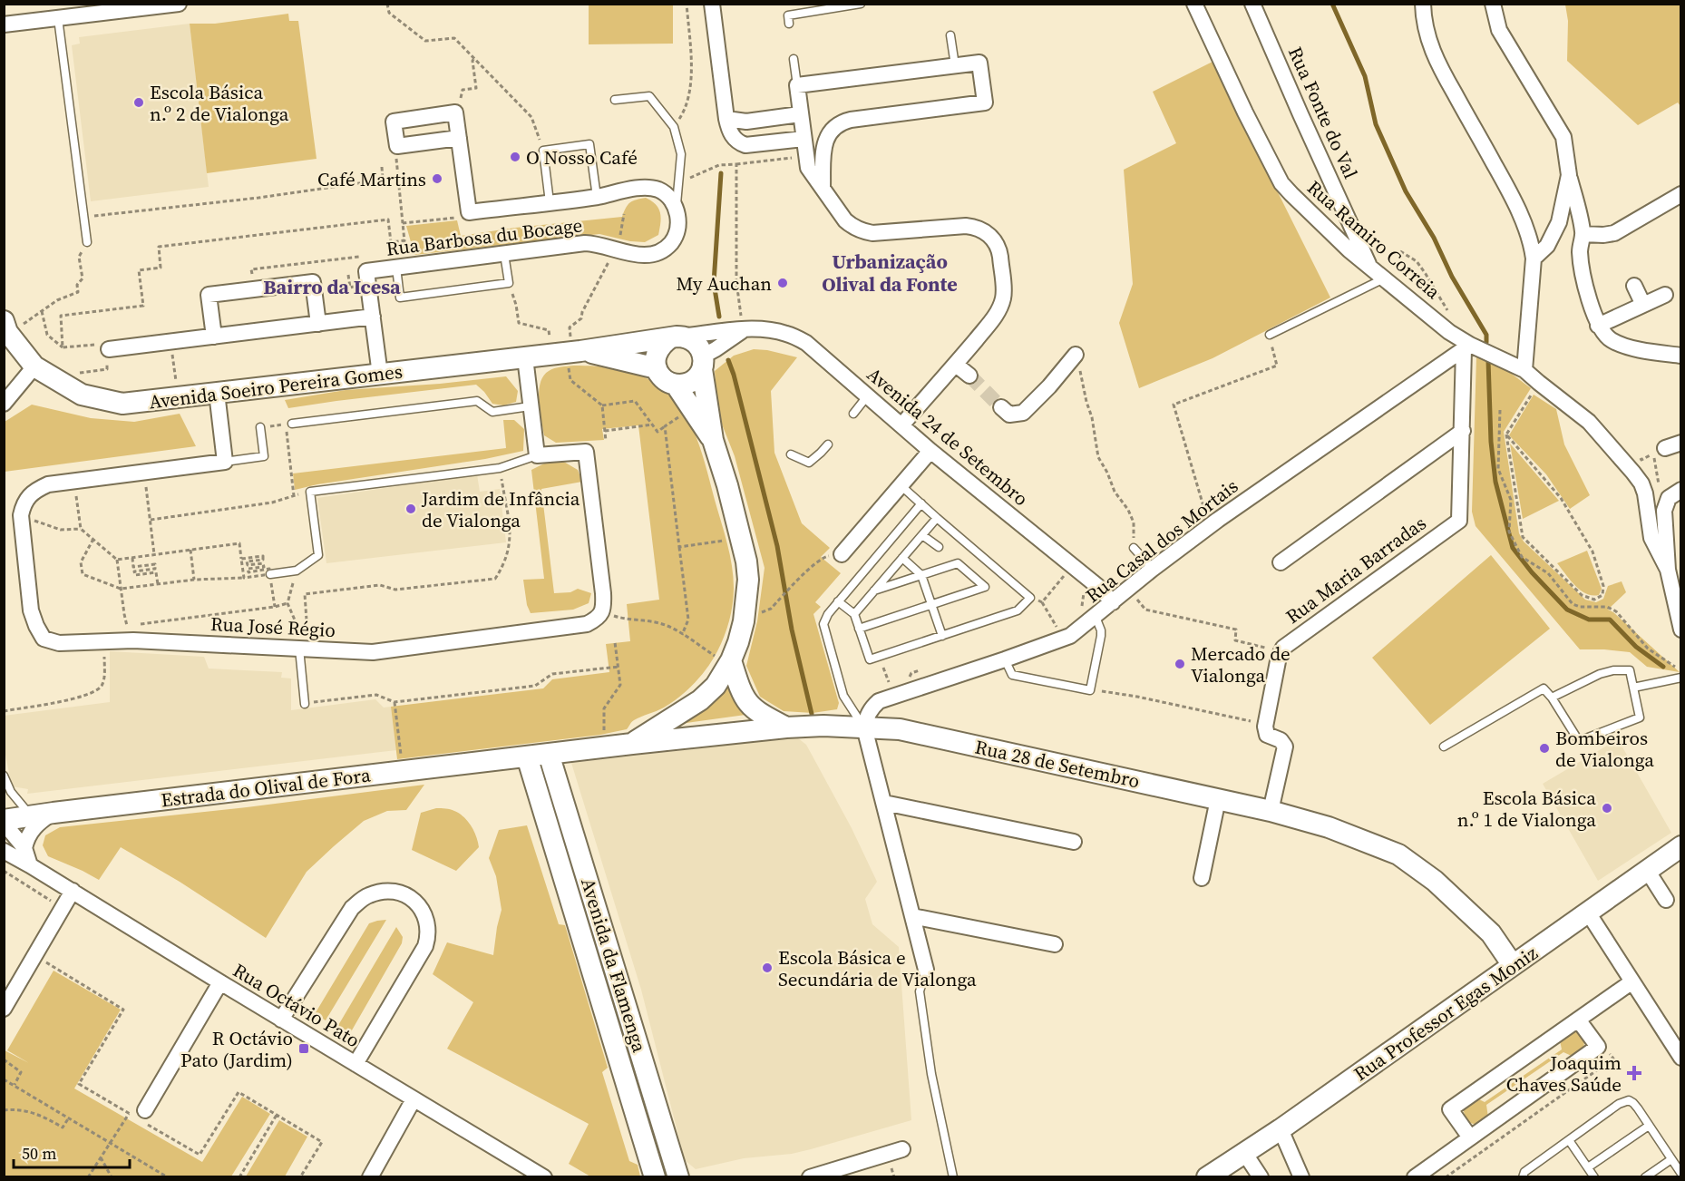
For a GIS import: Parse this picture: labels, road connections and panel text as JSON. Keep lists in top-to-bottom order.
{
  "streets": {
    "street": [
      "Rua Fonte do Val",
      "Rua Barbosa du Bocage",
      "Rua Ramiro Correia",
      "Avenida Soeiro Pereira Gomes",
      "Avenida 24 de Setembro",
      "Rua Casal dos Mortais",
      "Rua Maria Barradas",
      "Rua José Régio",
      "Rua 28 de Setembro",
      "Estrada do Olival de Fora",
      "Avenida da Flamenga",
      "Rua Octávio Pato",
      "Rua Professor Egas Moniz"
    ]
  },
  "crossings": [
    ["Rua Fonte do Val", "Rua Ramiro Correia"],
    ["Rua Barbosa du Bocage", "Avenida Soeiro Pereira Gomes"],
    ["Rua Ramiro Correia", "Rua Casal dos Mortais"],
    ["Rua Ramiro Correia", "Rua Maria Barradas"],
    ["Avenida Soeiro Pereira Gomes", "Avenida 24 de Setembro"],
    ["Avenida 24 de Setembro", "Rua Casal dos Mortais"],
    ["Rua Casal dos Mortais", "Rua Maria Barradas"],
    ["Rua Casal dos Mortais", "Rua 28 de Setembro"],
    ["Rua 28 de Setembro", "Estrada do Olival de Fora"],
    ["Rua 28 de Setembro", "Avenida da Flamenga"],
    ["Rua 28 de Setembro", "Rua Professor Egas Moniz"],
    ["Estrada do Olival de Fora", "Avenida da Flamenga"]
  ],
  "districts": ["Urbanização Olival da Fonte", "Bairro da Icesa"],
  "places": {
    "other": [
      "Escola Básica n.º 2 de Vialonga",
      "O Nosso Café",
      "Café Martins",
      "My Auchan",
      "Jardim de Infância de Vialonga",
      "Mercado de Vialonga",
      "Bombeiros de Vialonga",
      "Escola Básica n.º 1 de Vialonga",
      "Escola Básica e Secundária de Vialonga"
    ],
    "transit": ["R Octávio Pato (Jardim)"],
    "health": ["Joaquim Chaves Saúde"]
  },
  "scale_bar": "50 m"
}
